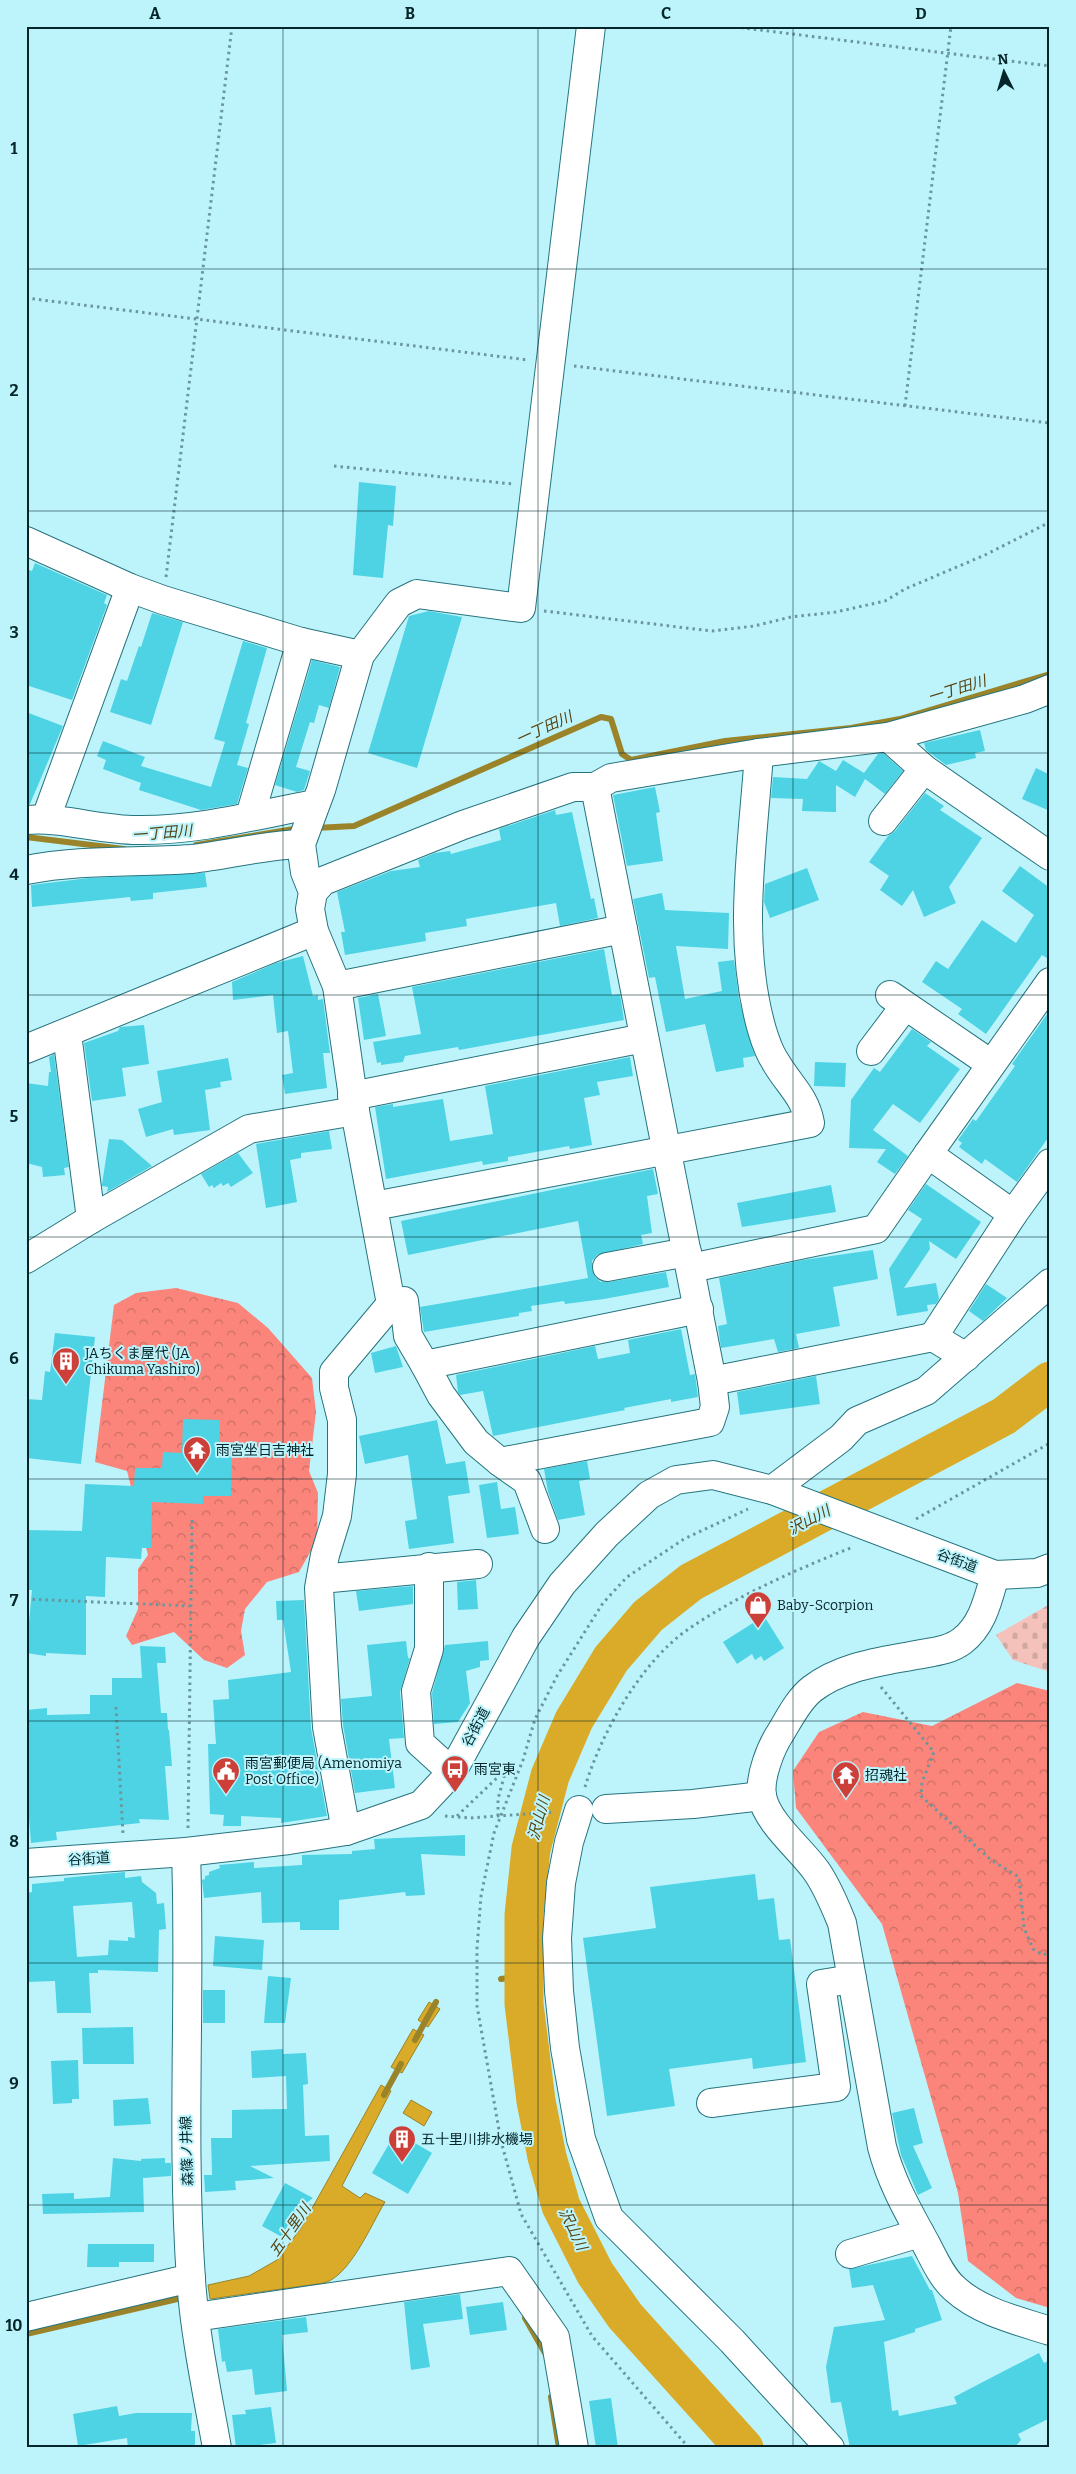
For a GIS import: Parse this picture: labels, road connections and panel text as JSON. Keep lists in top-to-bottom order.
{
  "streets": {
    "street": ["谷街道", "森篠ノ井線"]
  },
  "crossings": [
    ["谷街道", "森篠ノ井線"]
  ],
  "water": ["一丁田川", "沢山川", "五十里川"],
  "places": {
    "building": ["JAちくま屋代 (JA Chikuma Yashiro)", "五十里川排水機場"],
    "temple": ["雨宮坐日吉神社", "招魂社"],
    "shop": ["Baby-Scorpion"],
    "bus stop": ["雨宮東"],
    "public building": ["雨宮郵便局 (Amenomiya Post Office)"]
  },
  "north": "top",
  "grid": {
    "columns": [
      "A",
      "B",
      "C",
      "D"
    ],
    "rows": [
      "1",
      "2",
      "3",
      "4",
      "5",
      "6",
      "7",
      "8",
      "9",
      "10"
    ]
  }
}
